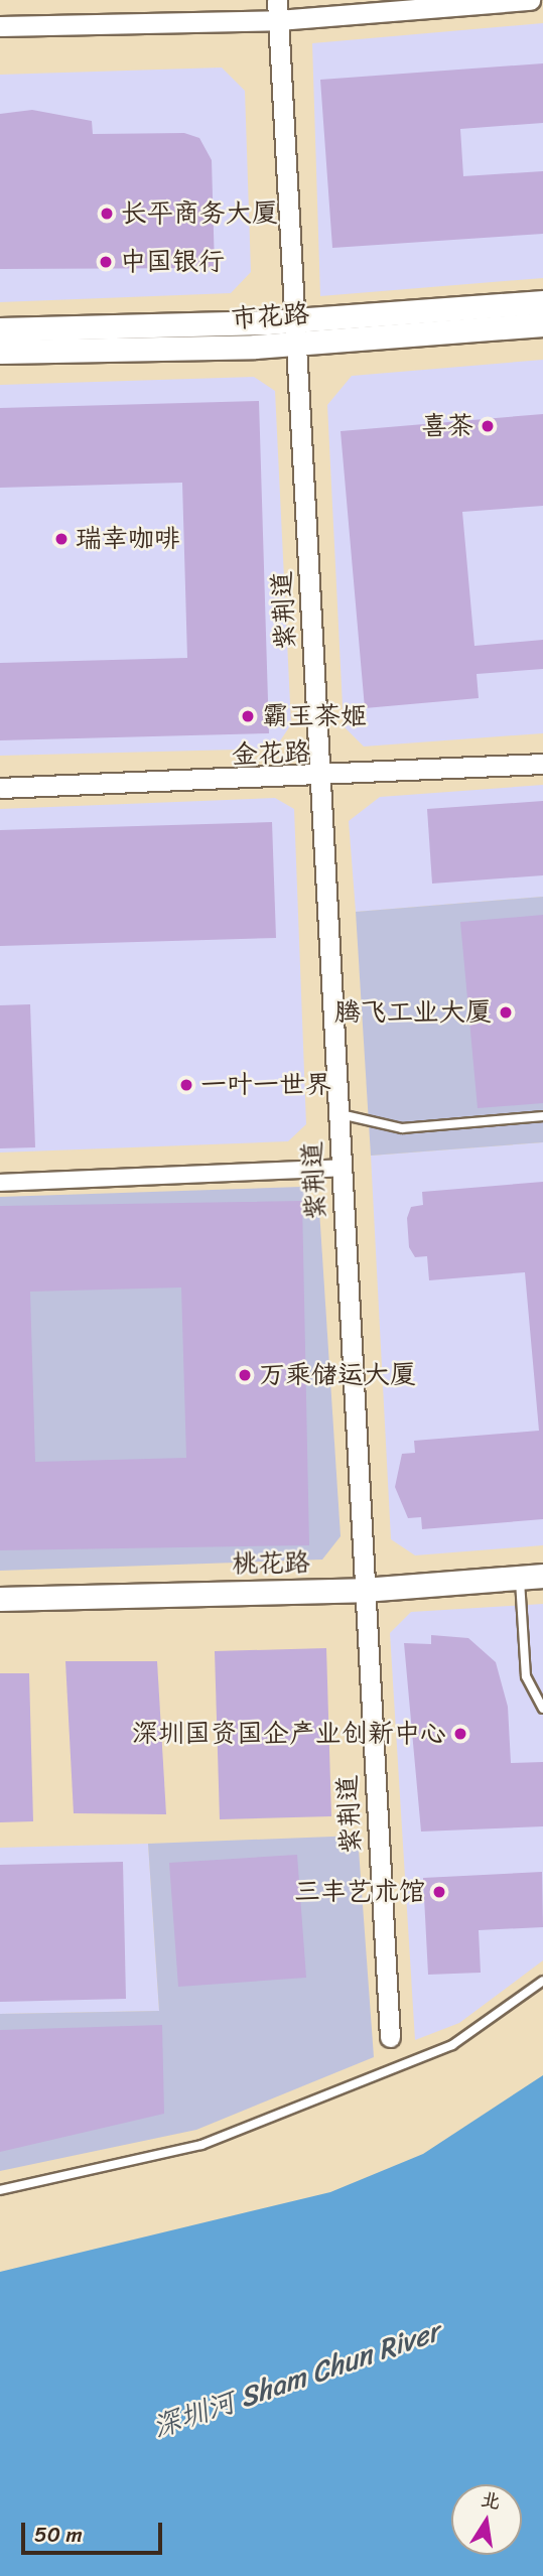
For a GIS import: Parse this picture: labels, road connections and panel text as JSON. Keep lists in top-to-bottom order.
{
  "streets": {
    "main road": ["市花路", "桃花路"],
    "street": ["紫荆道", "金花路"]
  },
  "crossings": [
    ["市花路", "紫荆道"],
    ["紫荆道", "金花路"],
    ["紫荆道", "桃花路"]
  ],
  "water": ["深圳河 Sham Chun River"],
  "places": [
    "长平商务大厦",
    "中国银行",
    "喜茶",
    "瑞幸咖啡",
    "霸王茶姬",
    "腾飞工业大厦",
    "一叶一世界",
    "万乘储运大厦",
    "深圳国资国企产业创新中心",
    "三丰艺术馆"
  ],
  "scale_bar": "50 m",
  "north": "top"
}
